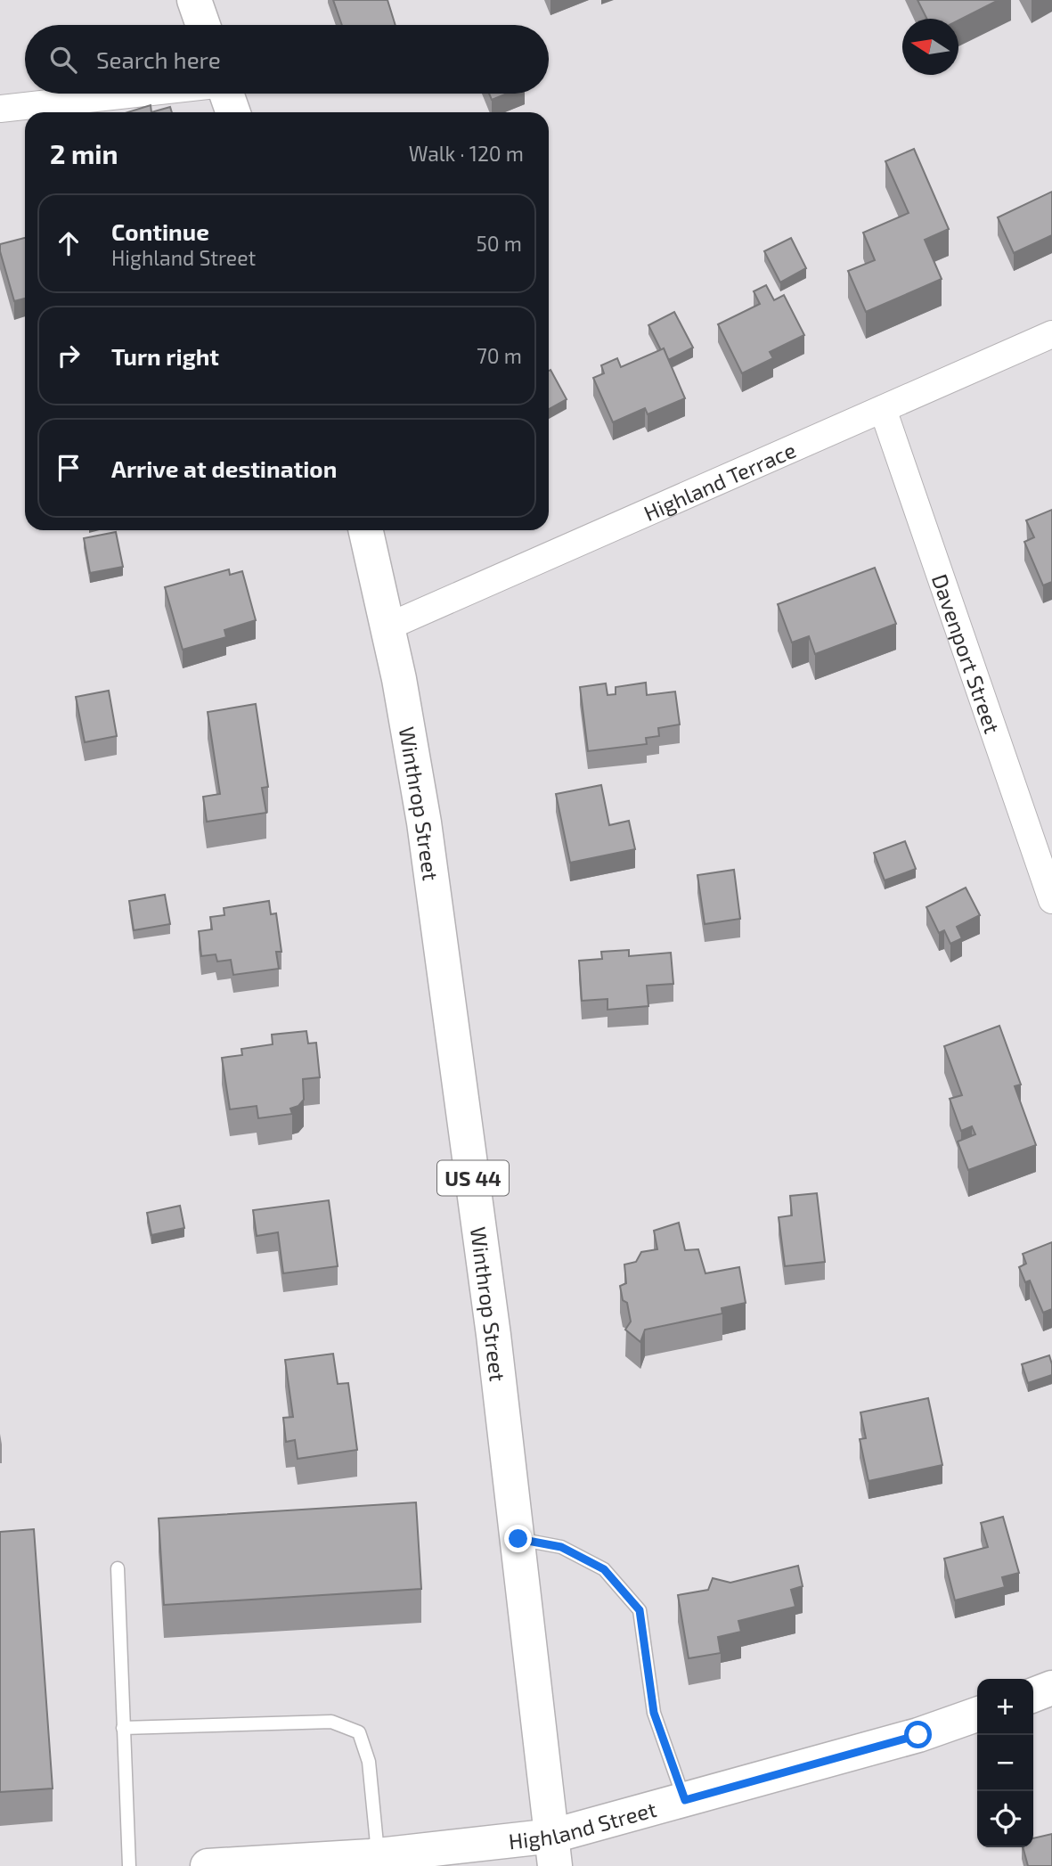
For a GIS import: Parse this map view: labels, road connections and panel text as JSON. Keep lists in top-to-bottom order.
{
  "streets": {
    "main road": ["Winthrop Street", "US 44", "Highland Street"],
    "street": ["Highland Terrace", "Davenport Street"]
  },
  "crossings": [
    ["Highland Terrace", "Davenport Street"],
    ["Highland Terrace", "Winthrop Street"],
    ["Winthrop Street", "Highland Street"]
  ],
  "north": "left",
  "page": {
    "search": "Search here",
    "heading": ["2 min", "Walk · 120 m"],
    "list": [
      ["Continue", "Highland Street", "50 m"],
      ["Turn right", "70 m"],
      "Arrive at destination"
    ],
    "map_buttons": ["+", "−"]
  }
}
